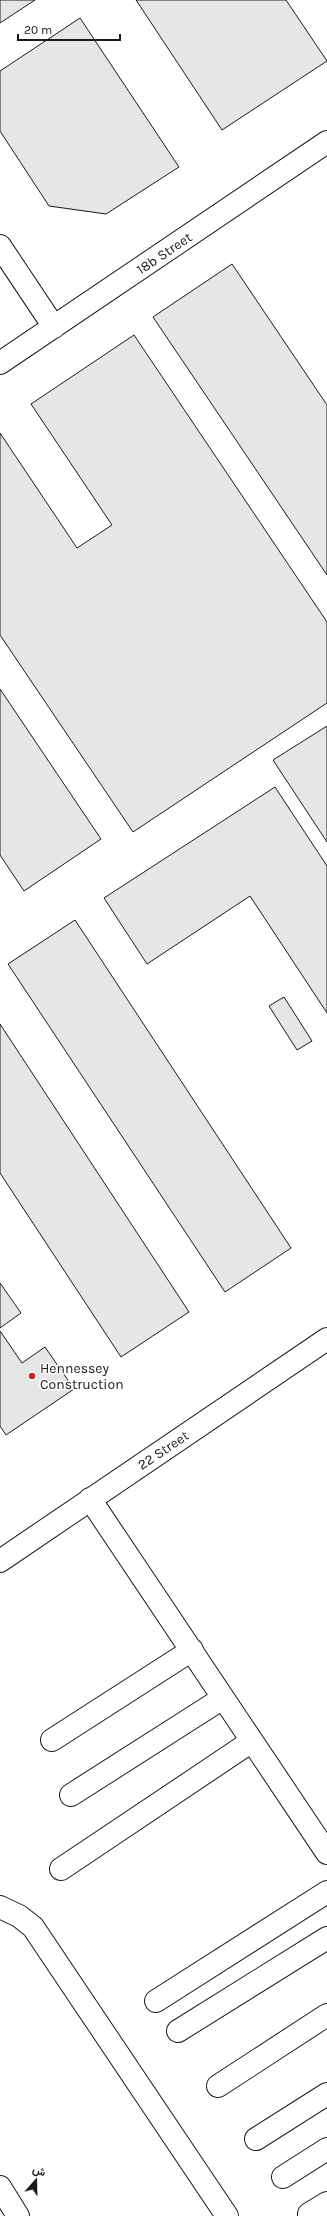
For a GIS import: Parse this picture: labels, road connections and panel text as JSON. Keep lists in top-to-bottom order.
{
  "streets": {
    "street": ["18b Street", "22 Street"]
  },
  "places": ["Hennessey Construction"],
  "scale_bar": "20 m",
  "north": "top"
}
